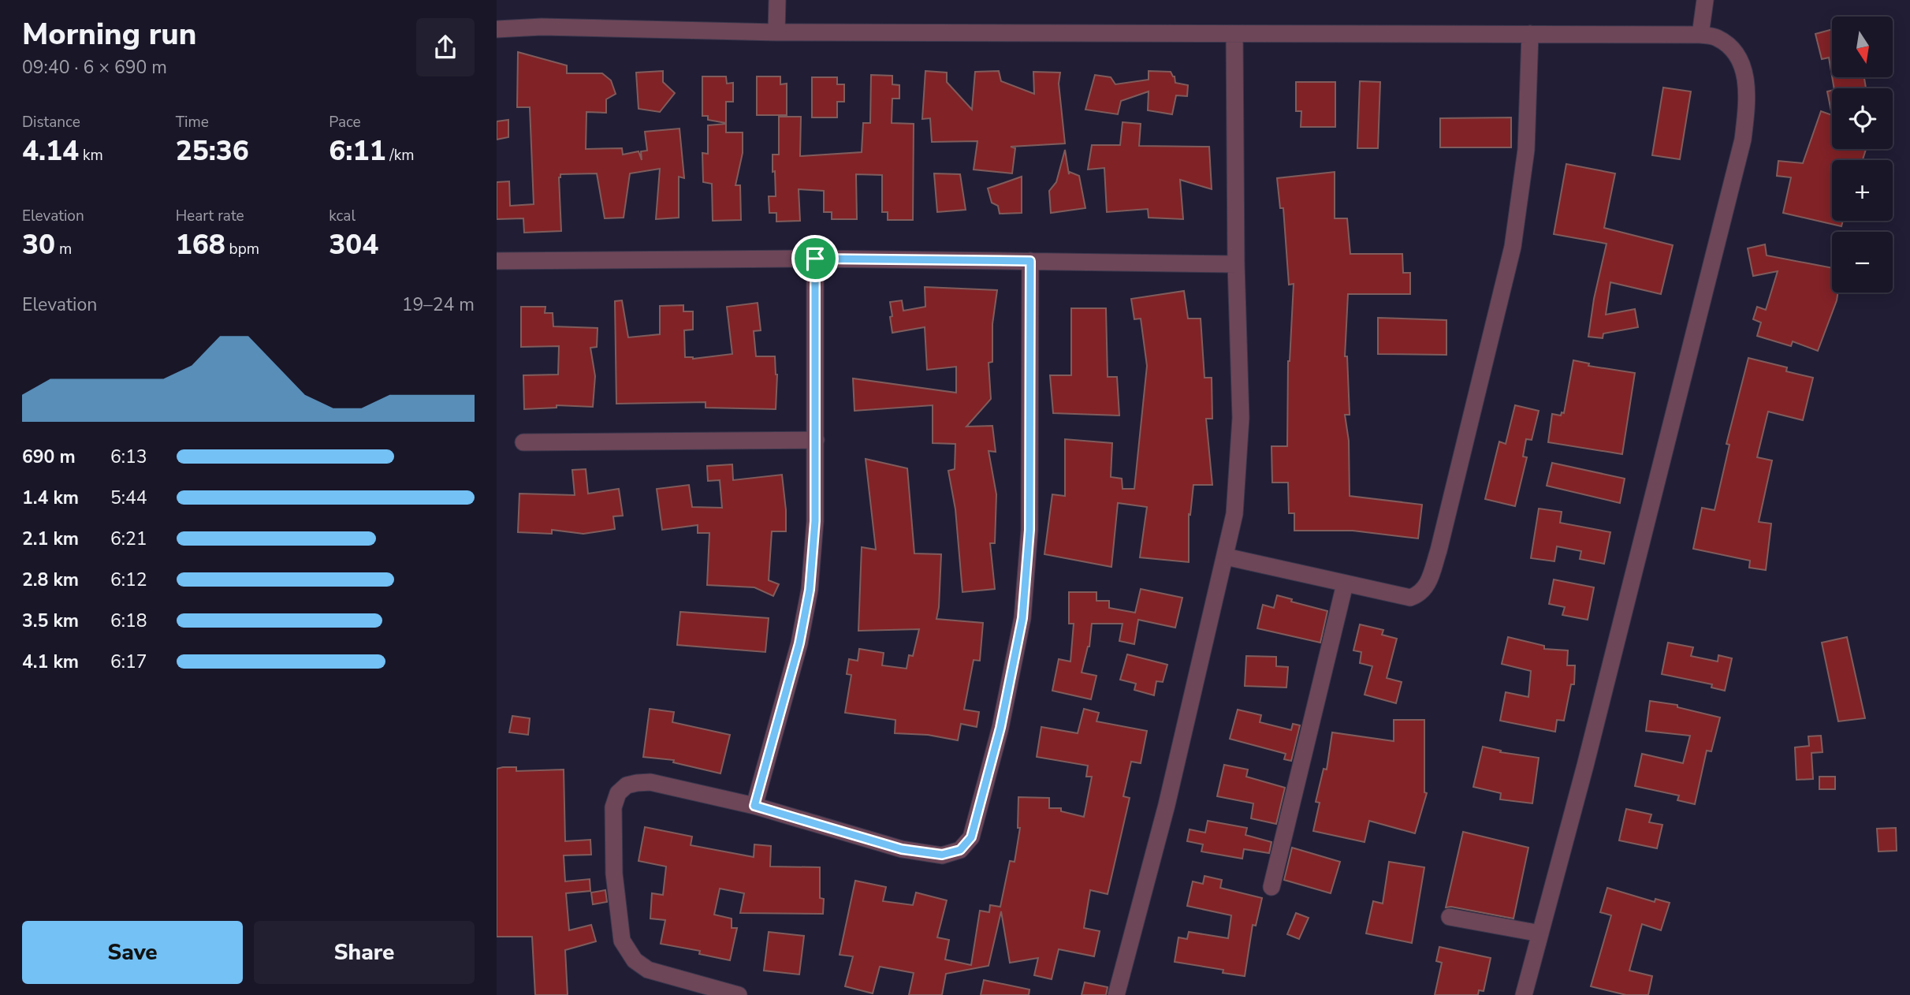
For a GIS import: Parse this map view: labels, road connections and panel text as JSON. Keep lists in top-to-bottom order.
{
  "north": "bottom",
  "page": {
    "heading": ["Morning run", "09:40 · 6 × 690 m"],
    "map_buttons": ["+", "−"],
    "stats": [
      ["Distance", "4.14 km"],
      ["Time", "25:36"],
      ["Pace", "6:11 /km"],
      ["Elevation", "30 m"],
      ["Heart rate", "168 bpm"],
      ["kcal", "304"]
    ],
    "chart": ["Elevation", "19–24 m"],
    "list": [
      {
        "name": "690 m",
        "note": "6:13"
      },
      {
        "name": "1.4 km",
        "note": "5:44"
      },
      {
        "name": "2.1 km",
        "note": "6:21"
      },
      {
        "name": "2.8 km",
        "note": "6:12"
      },
      {
        "name": "3.5 km",
        "note": "6:18"
      },
      {
        "name": "4.1 km",
        "note": "6:17"
      }
    ],
    "buttons": ["Save", "Share"]
  }
}
